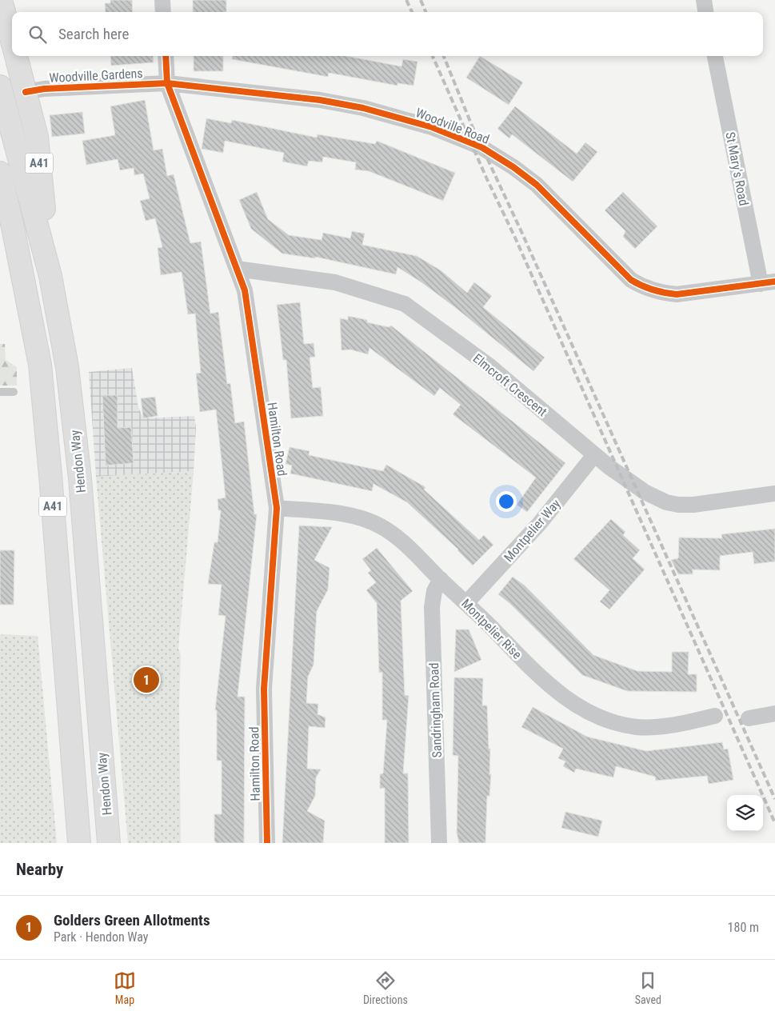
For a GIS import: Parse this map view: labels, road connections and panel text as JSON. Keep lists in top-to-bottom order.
{
  "streets": {
    "highway": ["A41", "Hendon Way"],
    "street": [
      "Woodville Gardens",
      "Woodville Road",
      "St Mary's Road",
      "Elmcroft Crescent",
      "Hamilton Road",
      "Montpelier Way",
      "Montpelier Rise",
      "Sandringham Road"
    ]
  },
  "crossings": [
    ["Woodville Gardens", "Woodville Road"],
    ["Woodville Gardens", "A41"],
    ["Woodville Gardens", "Hamilton Road"],
    ["Woodville Road", "St Mary's Road"],
    ["Woodville Road", "Hamilton Road"],
    ["A41", "Hendon Way"],
    ["Elmcroft Crescent", "Hamilton Road"],
    ["Elmcroft Crescent", "Montpelier Way"],
    ["Hamilton Road", "Montpelier Rise"],
    ["Montpelier Way", "Montpelier Rise"],
    ["Montpelier Rise", "Sandringham Road"]
  ],
  "page": {
    "search": "Search here",
    "pins": "1",
    "heading": "Nearby",
    "list": [
      {
        "mark": "1",
        "name": "Golders Green Allotments",
        "note": "Park · Hendon Way",
        "value": "180 m"
      }
    ],
    "nav": ["Map", "Directions", "Saved"]
  }
}
